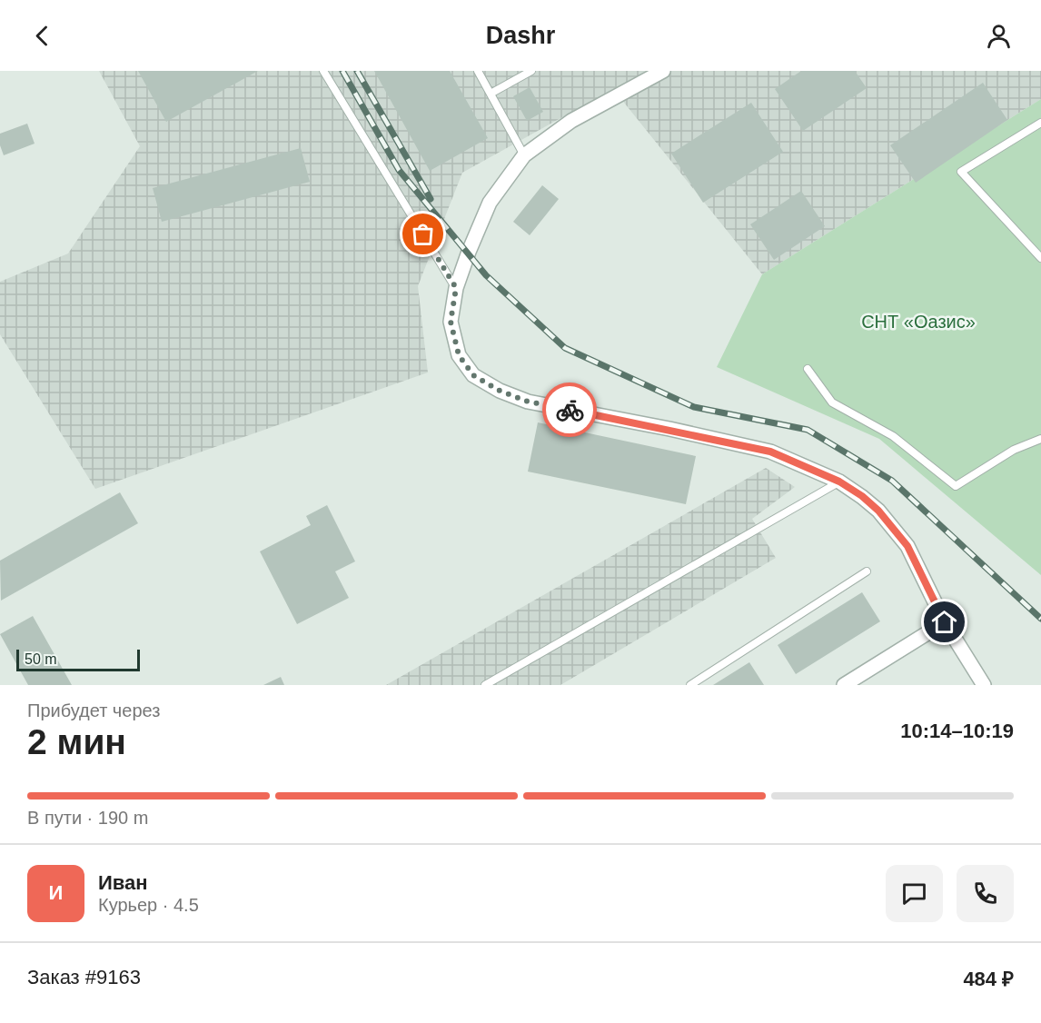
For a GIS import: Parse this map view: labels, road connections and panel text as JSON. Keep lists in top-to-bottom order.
{
  "parks": ["СНТ «Оазис»"],
  "scale_bar": "50 m",
  "page": {
    "header": "Dashr",
    "scale": "50 m",
    "heading": ["2 мин", "Прибудет через", "10:14–10:19"],
    "panel": [
      "Иван",
      "Курьер · 4.5",
      "Заказ #9163",
      "484 ₽"
    ],
    "bar": "В пути · 190 m",
    "round": "И"
  }
}
